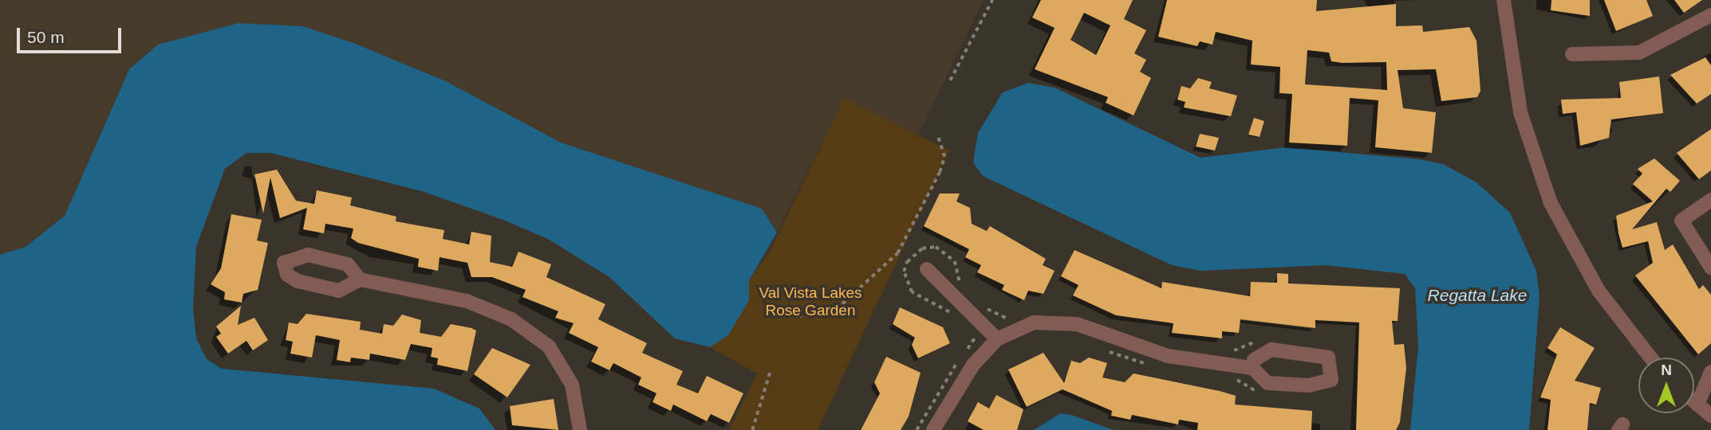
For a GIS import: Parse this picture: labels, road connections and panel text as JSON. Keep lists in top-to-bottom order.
{
  "water": ["Regatta Lake"],
  "parks": ["Val Vista Lakes Rose Garden"],
  "scale_bar": "50 m",
  "north": "top"
}
